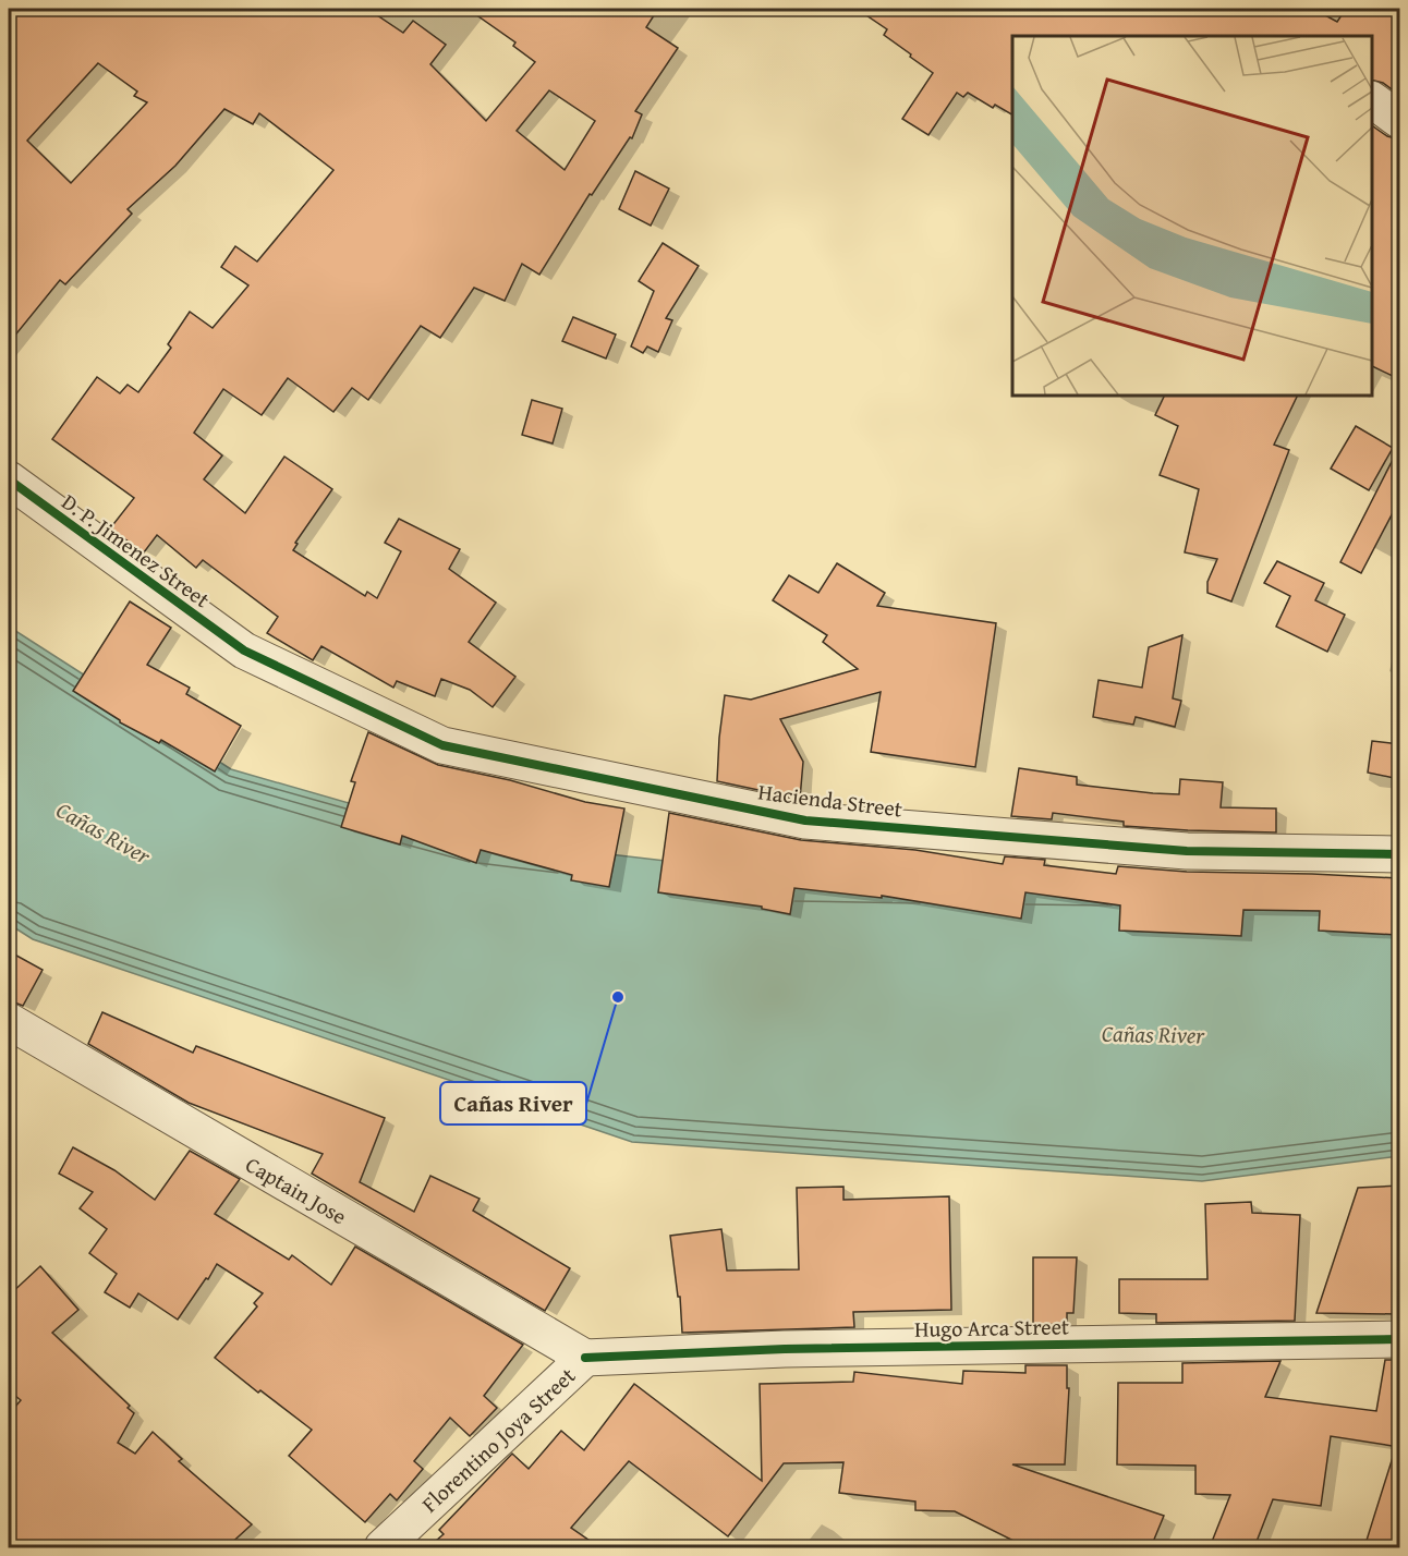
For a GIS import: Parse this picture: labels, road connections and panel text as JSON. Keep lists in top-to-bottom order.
{
  "streets": {
    "street": [
      "D. P. Jimenez Street",
      "Hacienda Street",
      "Captain Jose",
      "Hugo Arca Street",
      "Florentino Joya Street"
    ]
  },
  "crossings": [
    ["D. P. Jimenez Street", "Hacienda Street"],
    ["Captain Jose", "Hugo Arca Street"],
    ["Captain Jose", "Florentino Joya Street"],
    ["Hugo Arca Street", "Florentino Joya Street"]
  ],
  "water": ["Cañas River"],
  "places": ["Cañas River"]
}
